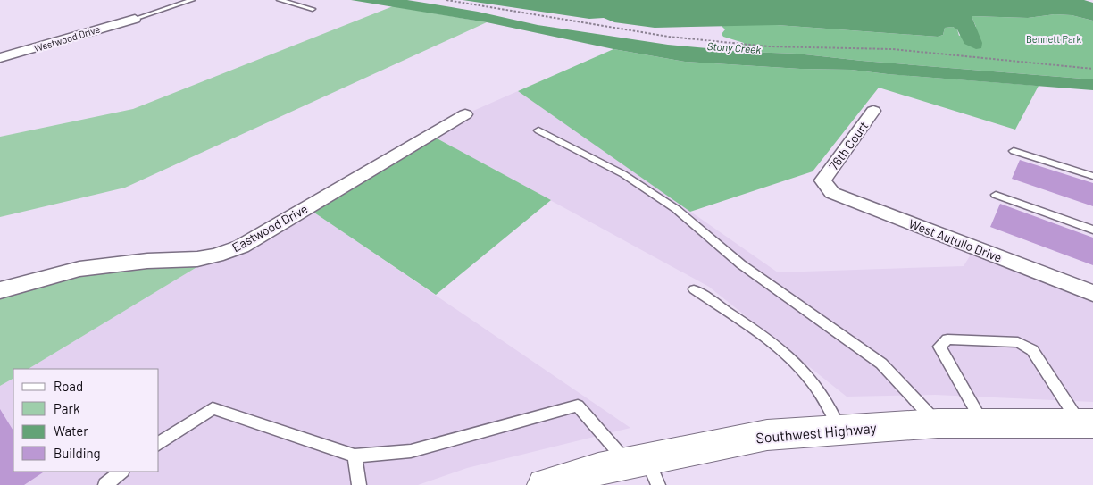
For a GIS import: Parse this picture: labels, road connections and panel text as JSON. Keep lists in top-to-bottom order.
{
  "streets": {
    "main road": ["Southwest Highway"],
    "street": [
      "Westwood Drive",
      "76th Court",
      "Eastwood Drive",
      "West Autullo Drive"
    ]
  },
  "crossings": [
    ["76th Court", "West Autullo Drive"]
  ],
  "water": ["Stony Creek"],
  "parks": ["Bennett Park"],
  "legend": [
    "Road",
    "Park",
    "Water",
    "Building"
  ]
}
